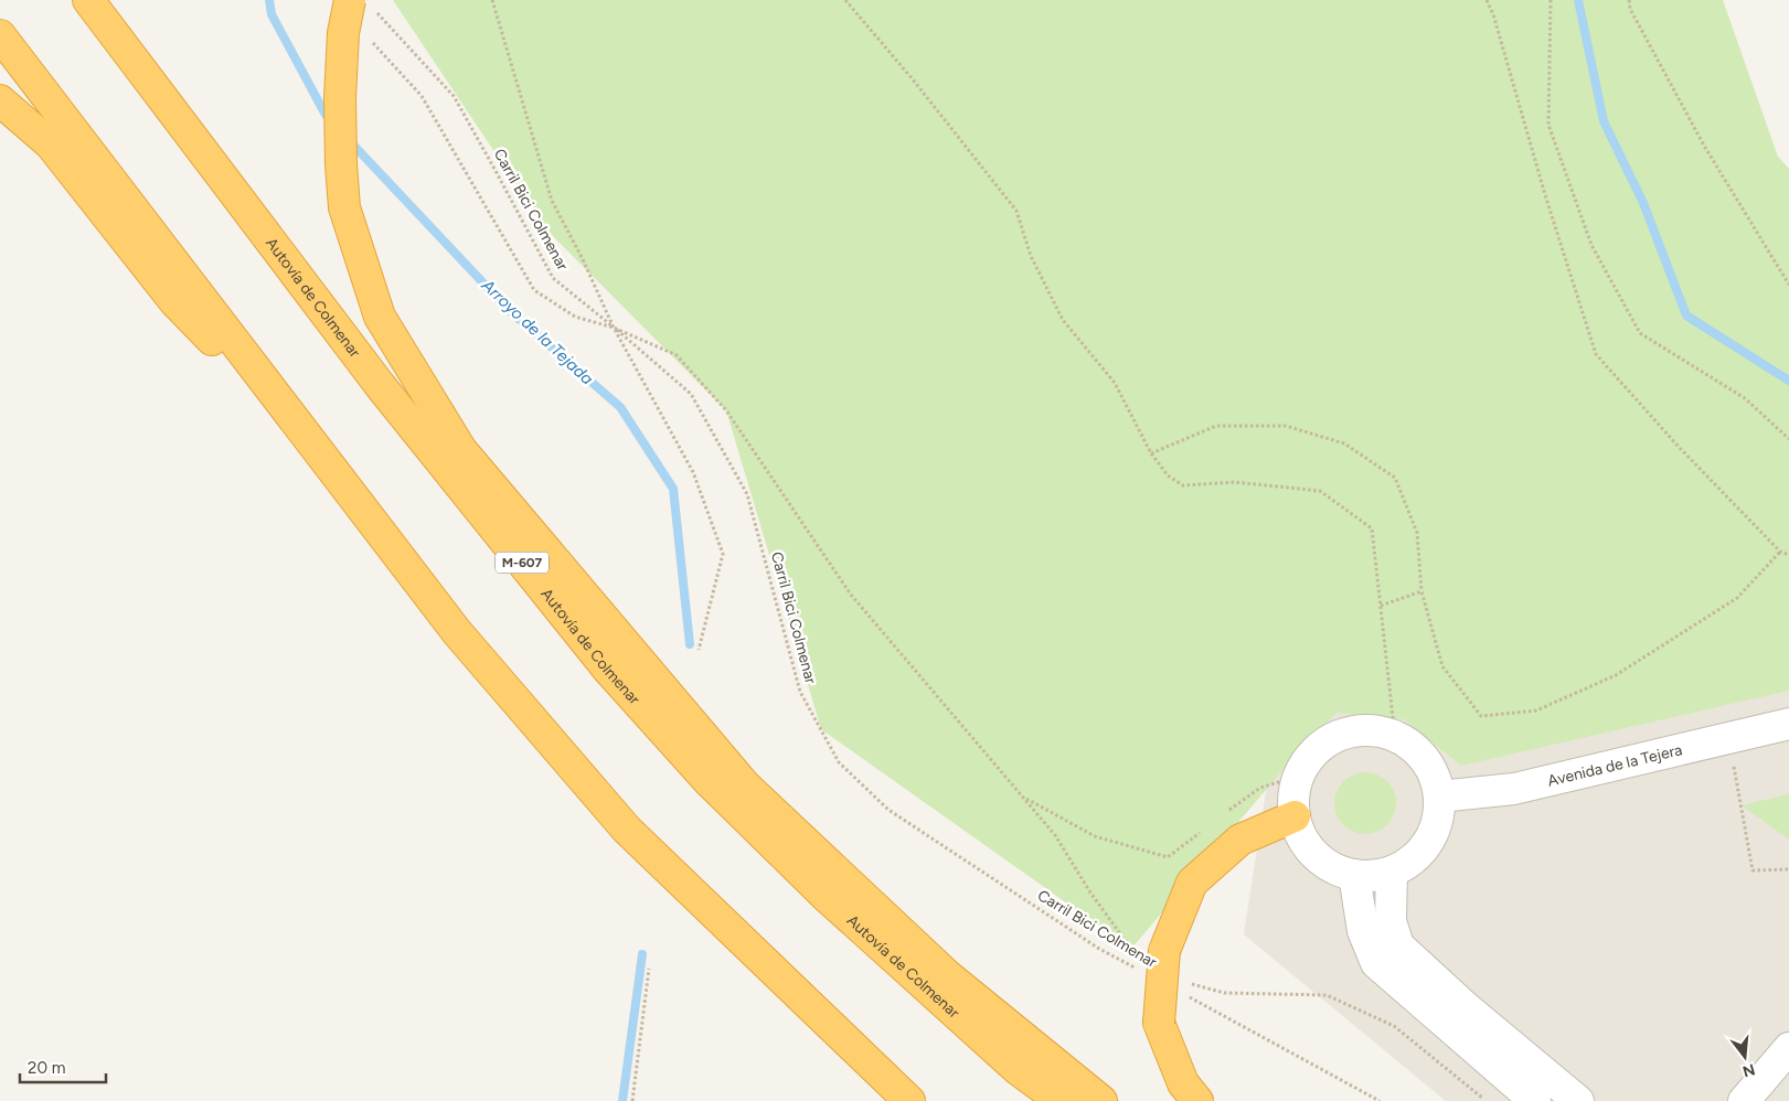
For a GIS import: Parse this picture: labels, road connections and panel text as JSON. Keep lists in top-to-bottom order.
{
  "streets": {
    "highway": ["Autovía de Colmenar", "M-607"],
    "street": ["Avenida de la Tejera"],
    "path": ["Carril Bici Colmenar"]
  },
  "water": ["Arroyo de la Tejada"],
  "scale_bar": "20 m",
  "north": "bottom"
}
